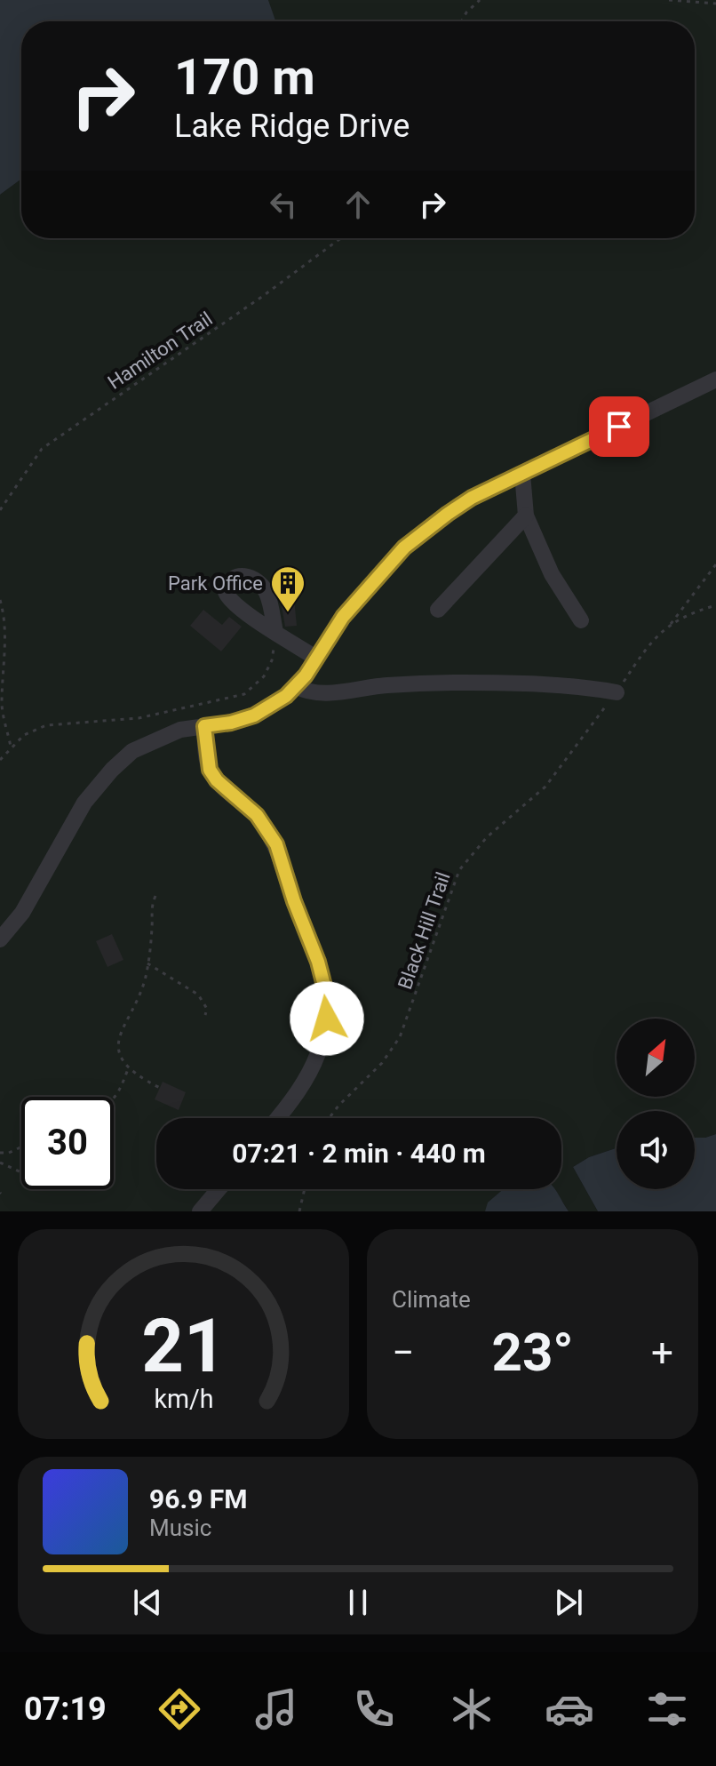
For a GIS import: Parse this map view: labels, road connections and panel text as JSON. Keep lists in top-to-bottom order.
{
  "streets": {
    "path": ["Hamilton Trail", "Black Hill Trail"]
  },
  "places": {
    "building": ["Park Office"]
  },
  "north": "top right",
  "page": {
    "turn": ["170 m", "Lake Ridge Drive"],
    "limit": "30",
    "trip": "07:21 · 2 min · 440 m",
    "tile": "Climate",
    "heat": ["−", "23°", "+"],
    "song": ["96.9 FM", "Music"],
    "tabs": "07:19",
    "gauge": ["21", "km/h"]
  }
}
